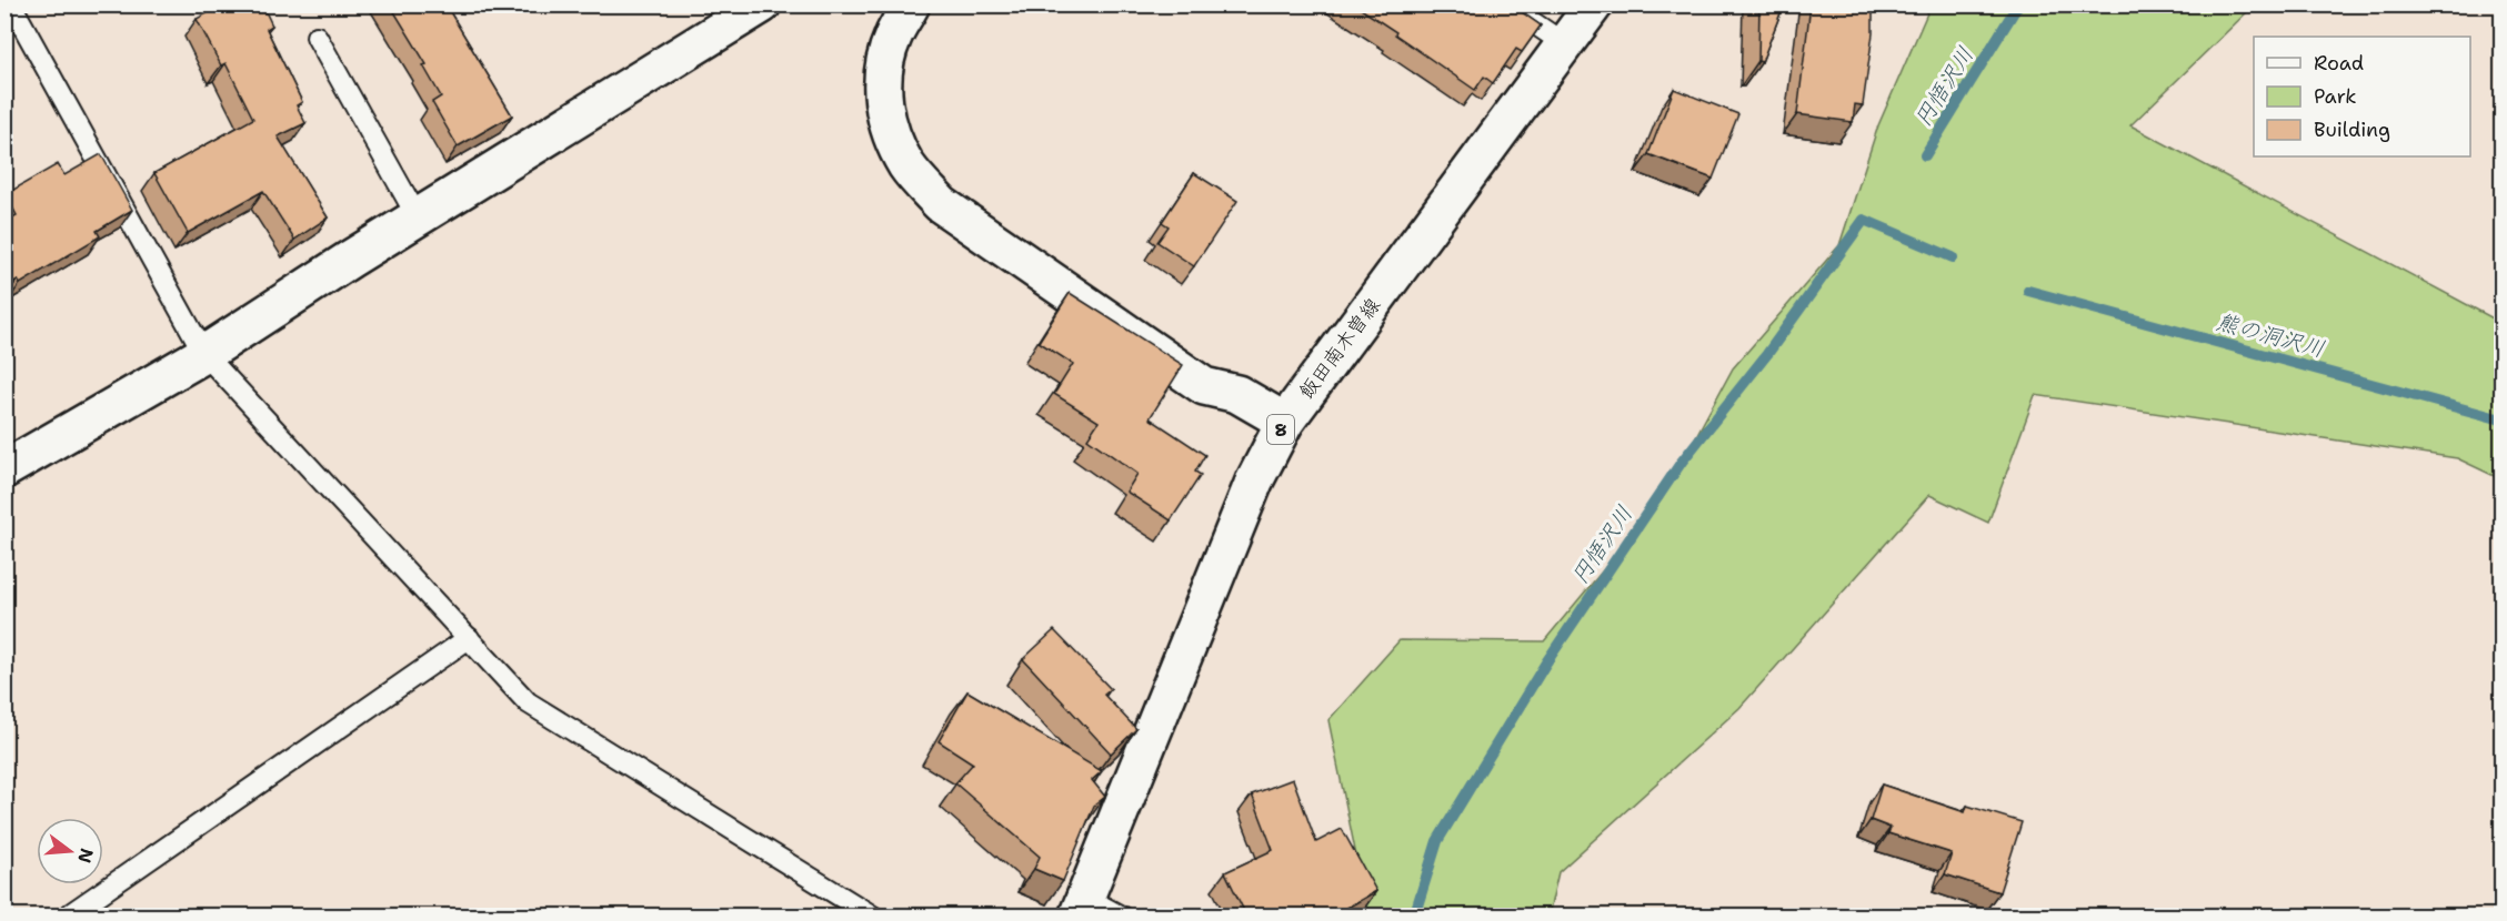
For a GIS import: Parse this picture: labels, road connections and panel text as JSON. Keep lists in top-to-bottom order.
{
  "streets": {
    "street": ["飯田南木曽線", "8"]
  },
  "water": ["円悟沢川", "熊の洞沢川"],
  "legend": ["Road", "Park", "Building"],
  "north": "right"
}
